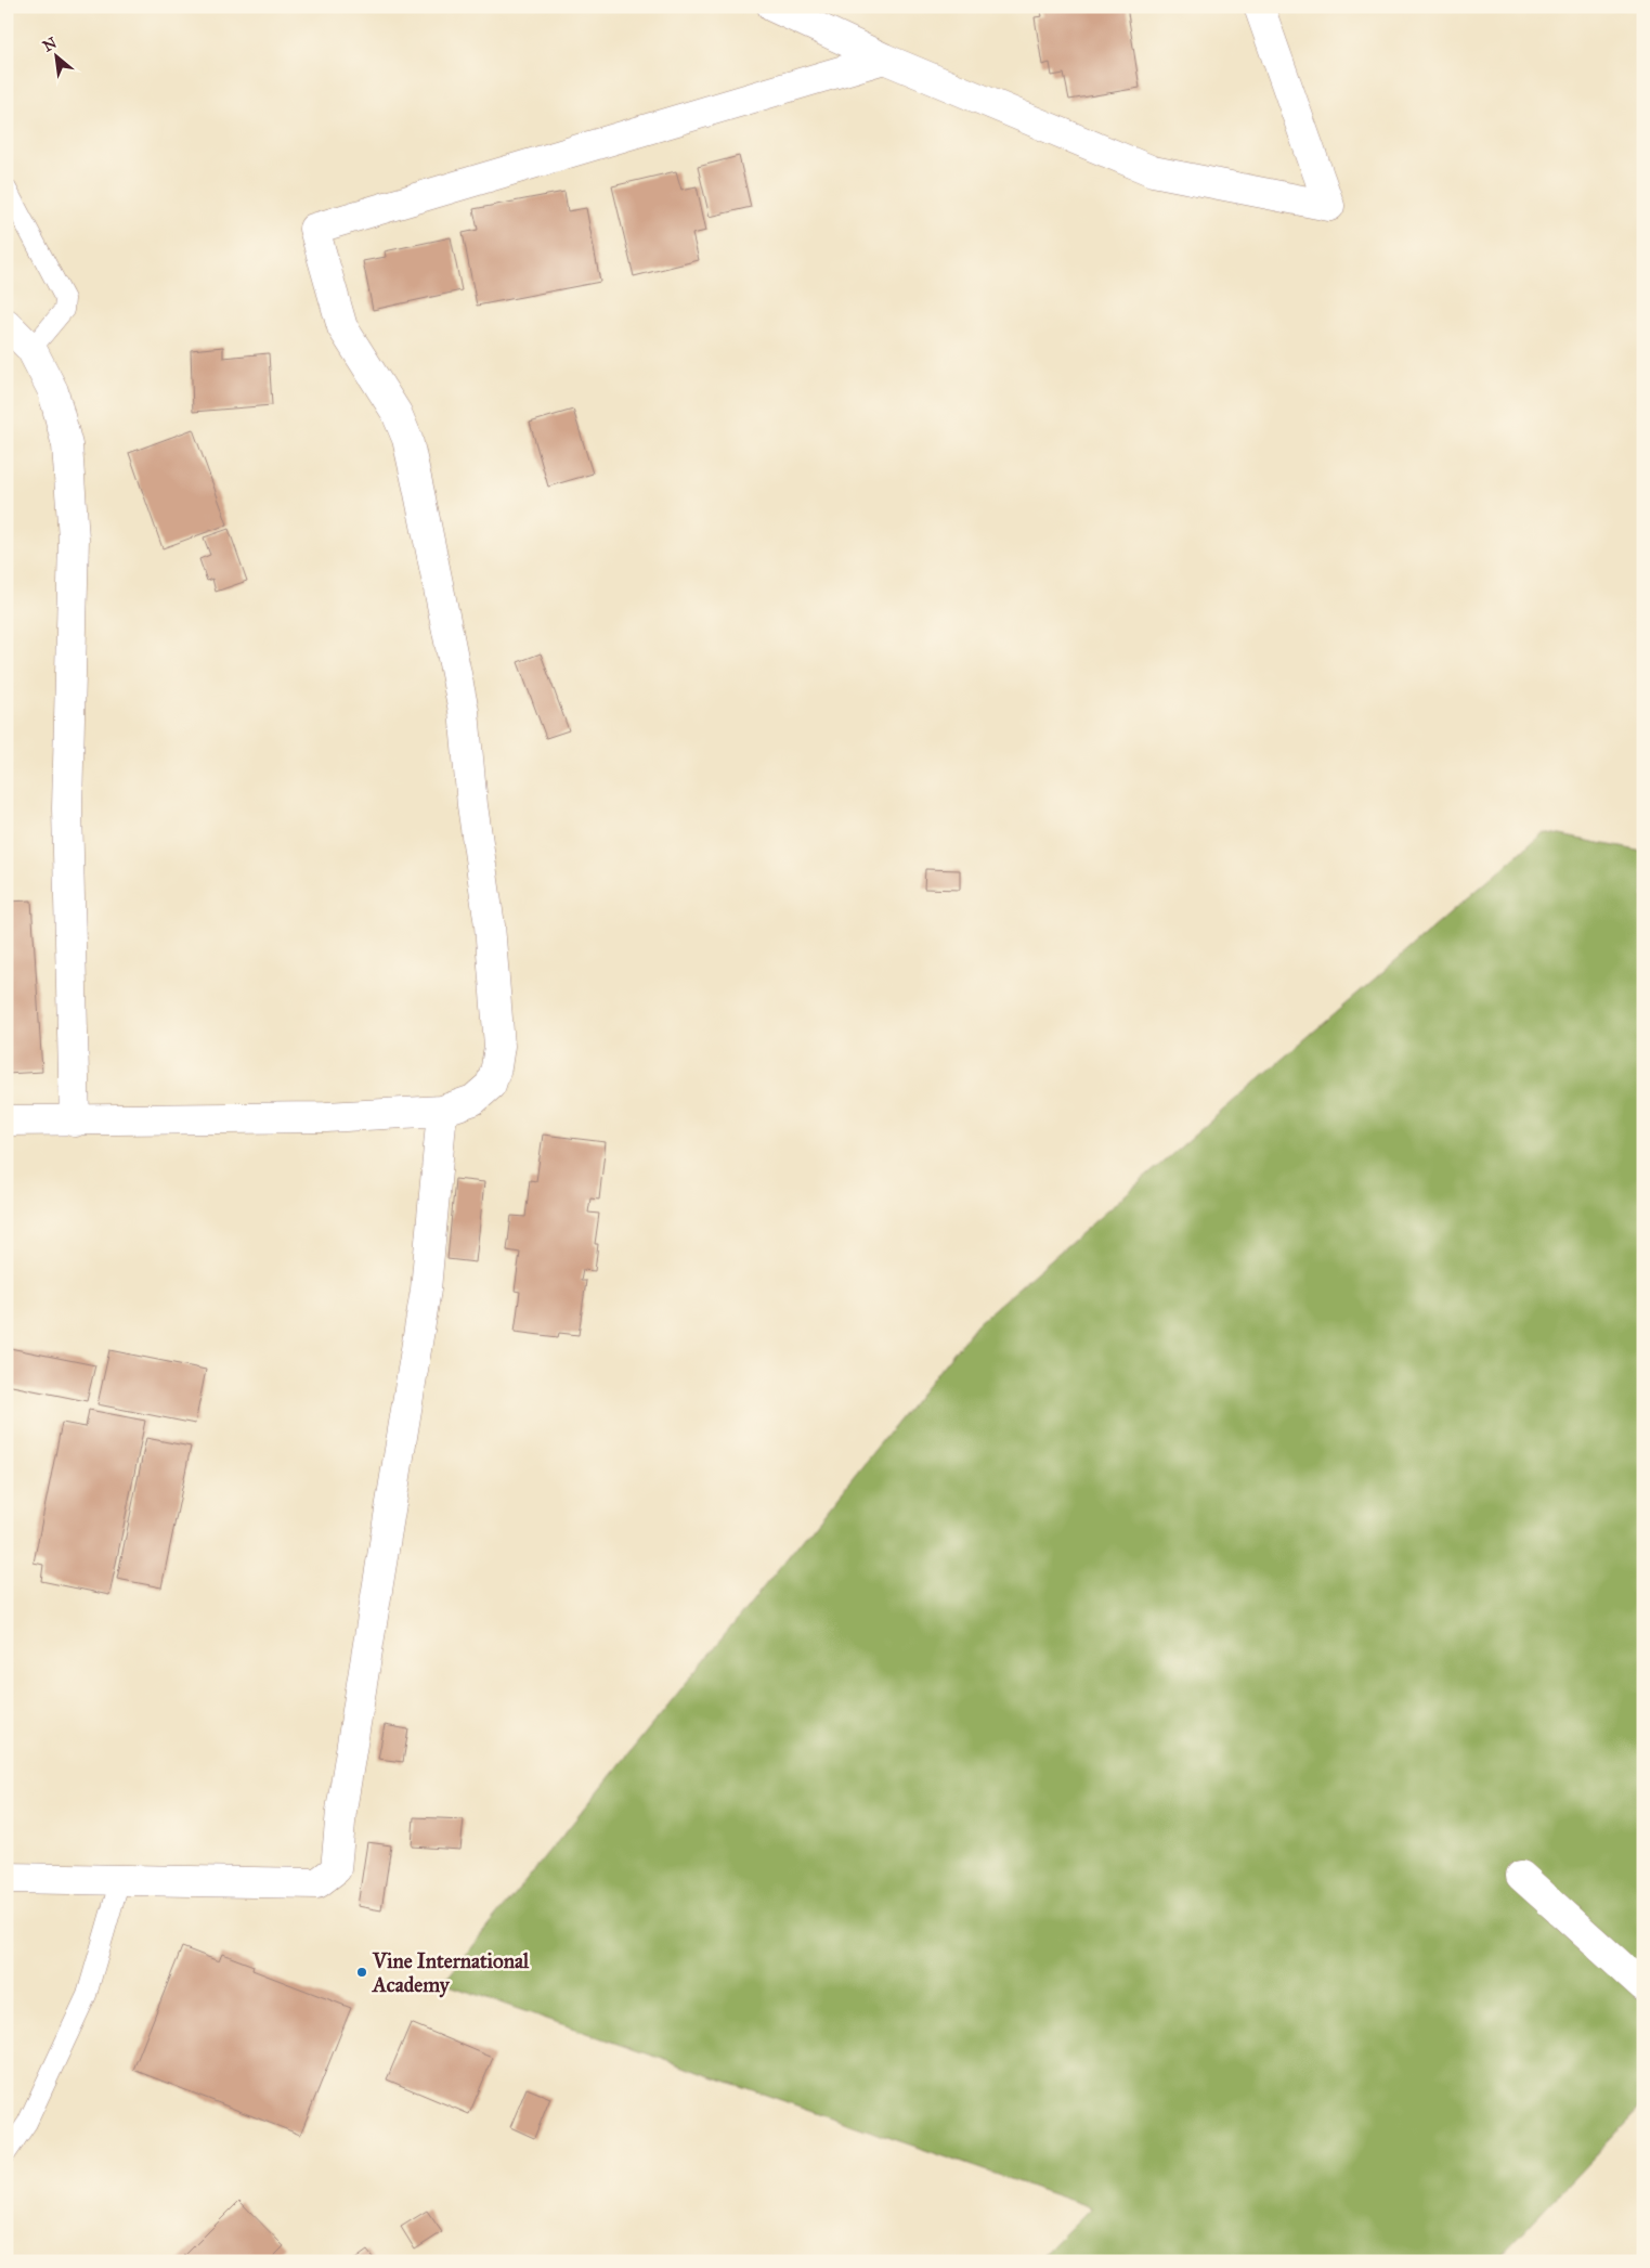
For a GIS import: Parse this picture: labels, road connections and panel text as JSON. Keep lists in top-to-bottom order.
{
  "places": ["Vine International Academy"],
  "north": "top left"
}
